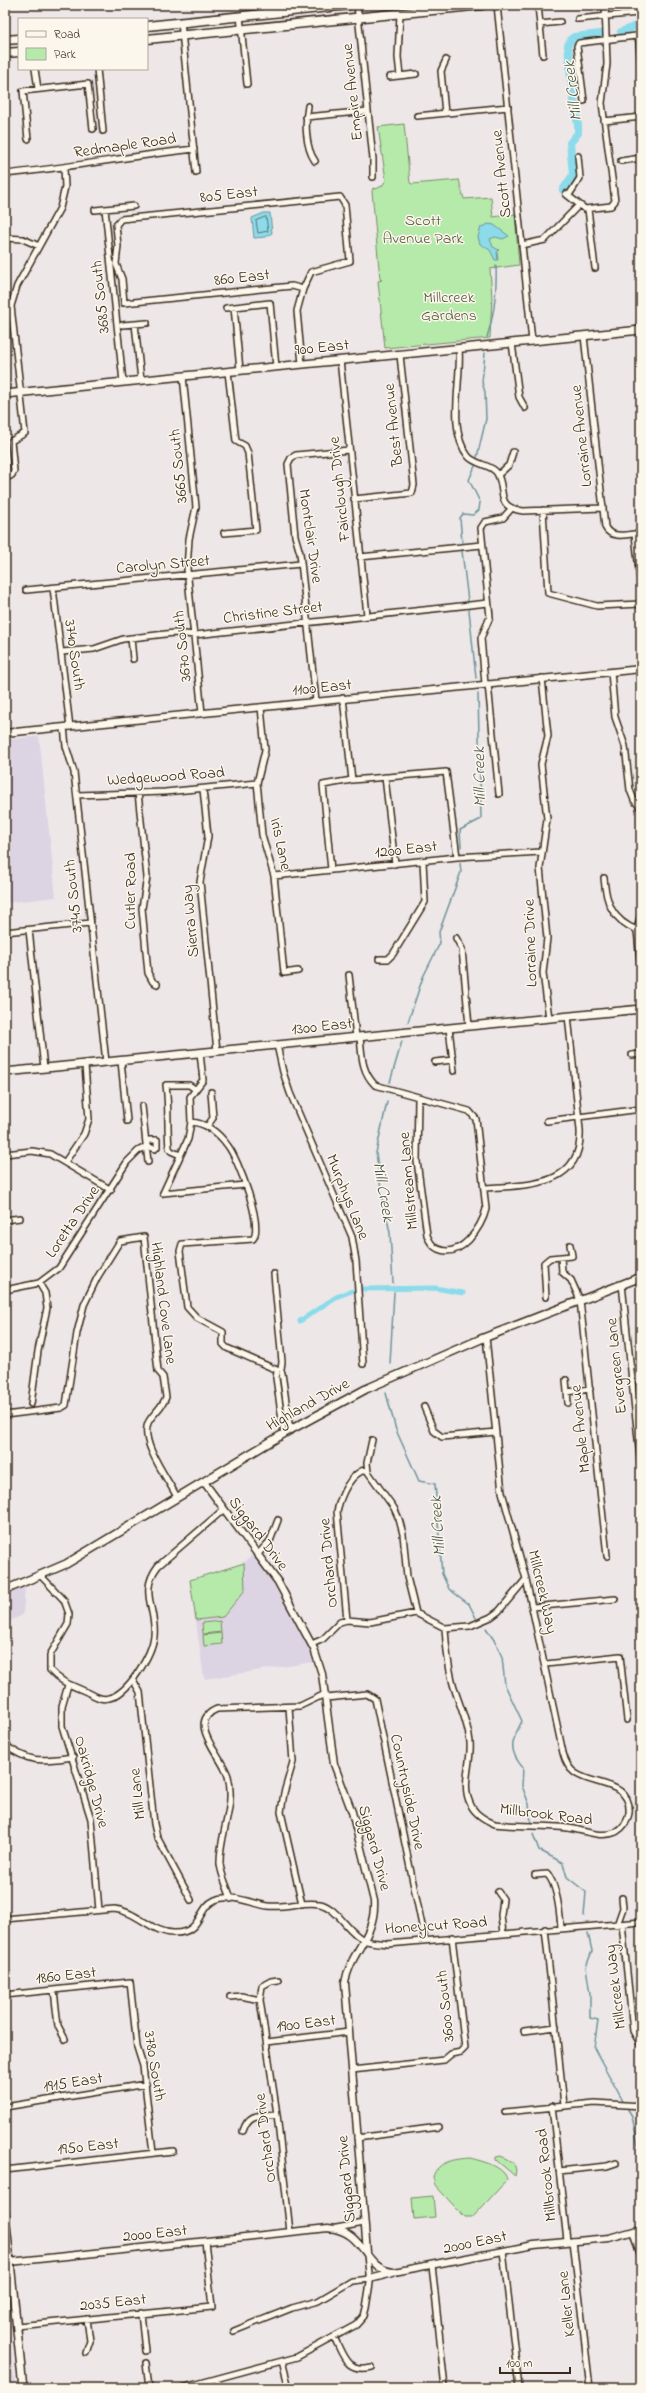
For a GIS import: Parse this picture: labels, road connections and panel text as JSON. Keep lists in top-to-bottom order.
{
  "streets": {
    "main road": ["900 East", "1300 East", "Highland Drive"],
    "street": [
      "Empire Avenue",
      "Redmaple Road",
      "Scott Avenue",
      "805 East",
      "860 East",
      "3685 South",
      "Best Avenue",
      "Lorraine Avenue",
      "3665 South",
      "Fairclough Drive",
      "Montclair Drive",
      "Carolyn Street",
      "Christine Street",
      "3670 South",
      "3740 South",
      "1100 East",
      "Wedgewood Road",
      "Iris Lane",
      "1200 East",
      "Cutler Road",
      "3745 South",
      "Sierra Way",
      "Lorraine Drive",
      "Millstream Lane",
      "Murphys Lane",
      "Loretta Drive",
      "Highland Cove Lane",
      "Evergreen Lane",
      "Maple Avenue",
      "Siggard Drive",
      "Orchard Drive",
      "Millcreek Way",
      "Oakridge Drive",
      "Countryside Drive",
      "Mill Lane",
      "Millbrook Road",
      "Honeycut Road",
      "1860 East",
      "3600 South",
      "1900 East",
      "3780 South",
      "1915 East",
      "1950 East",
      "2000 East",
      "2035 East",
      "Keller Lane"
    ]
  },
  "crossings": [
    ["Scott Avenue", "900 East"],
    ["805 East", "860 East"],
    ["3685 South", "900 East"],
    ["900 East", "Best Avenue"],
    ["900 East", "Lorraine Avenue"],
    ["900 East", "3665 South"],
    ["900 East", "Fairclough Drive"],
    ["Best Avenue", "Fairclough Drive"],
    ["3665 South", "Carolyn Street"],
    ["3665 South", "3670 South"],
    ["Fairclough Drive", "Montclair Drive"],
    ["Fairclough Drive", "Christine Street"],
    ["Montclair Drive", "Carolyn Street"],
    ["Montclair Drive", "Christine Street"],
    ["Montclair Drive", "1100 East"],
    ["Carolyn Street", "3670 South"],
    ["Carolyn Street", "3740 South"],
    ["Christine Street", "3670 South"],
    ["Christine Street", "3740 South"],
    ["3670 South", "1100 East"],
    ["3740 South", "1100 East"],
    ["3740 South", "3745 South"],
    ["1100 East", "Iris Lane"],
    ["1100 East", "3745 South"],
    ["1100 East", "Lorraine Drive"],
    ["Wedgewood Road", "Iris Lane"],
    ["Wedgewood Road", "Cutler Road"],
    ["Wedgewood Road", "3745 South"],
    ["Wedgewood Road", "Sierra Way"],
    ["Iris Lane", "1200 East"],
    ["1200 East", "Lorraine Drive"],
    ["3745 South", "1300 East"],
    ["Sierra Way", "1300 East"],
    ["Lorraine Drive", "1300 East"],
    ["1300 East", "Murphys Lane"],
    ["Highland Cove Lane", "Highland Drive"],
    ["Evergreen Lane", "Highland Drive"],
    ["Highland Drive", "Maple Avenue"],
    ["Highland Drive", "Siggard Drive"],
    ["Highland Drive", "Millcreek Way"],
    ["Siggard Drive", "Countryside Drive"],
    ["Siggard Drive", "Honeycut Road"],
    ["Siggard Drive", "3600 South"],
    ["Siggard Drive", "1900 East"],
    ["Siggard Drive", "2000 East"],
    ["Orchard Drive", "1900 East"],
    ["Orchard Drive", "2000 East"],
    ["Millcreek Way", "Millbrook Road"],
    ["Millcreek Way", "Honeycut Road"],
    ["Oakridge Drive", "Honeycut Road"],
    ["Countryside Drive", "Honeycut Road"],
    ["Millbrook Road", "2000 East"],
    ["Millbrook Road", "Keller Lane"],
    ["Honeycut Road", "3600 South"],
    ["1860 East", "3780 South"],
    ["3780 South", "1915 East"],
    ["3780 South", "1950 East"],
    ["2000 East", "2035 East"],
    ["2000 East", "Keller Lane"]
  ],
  "water": ["Mill Creek"],
  "parks": ["Scott Avenue Park", "Millcreek Gardens"],
  "legend": ["Road", "Park"],
  "scale_bar": "100 m"
}
